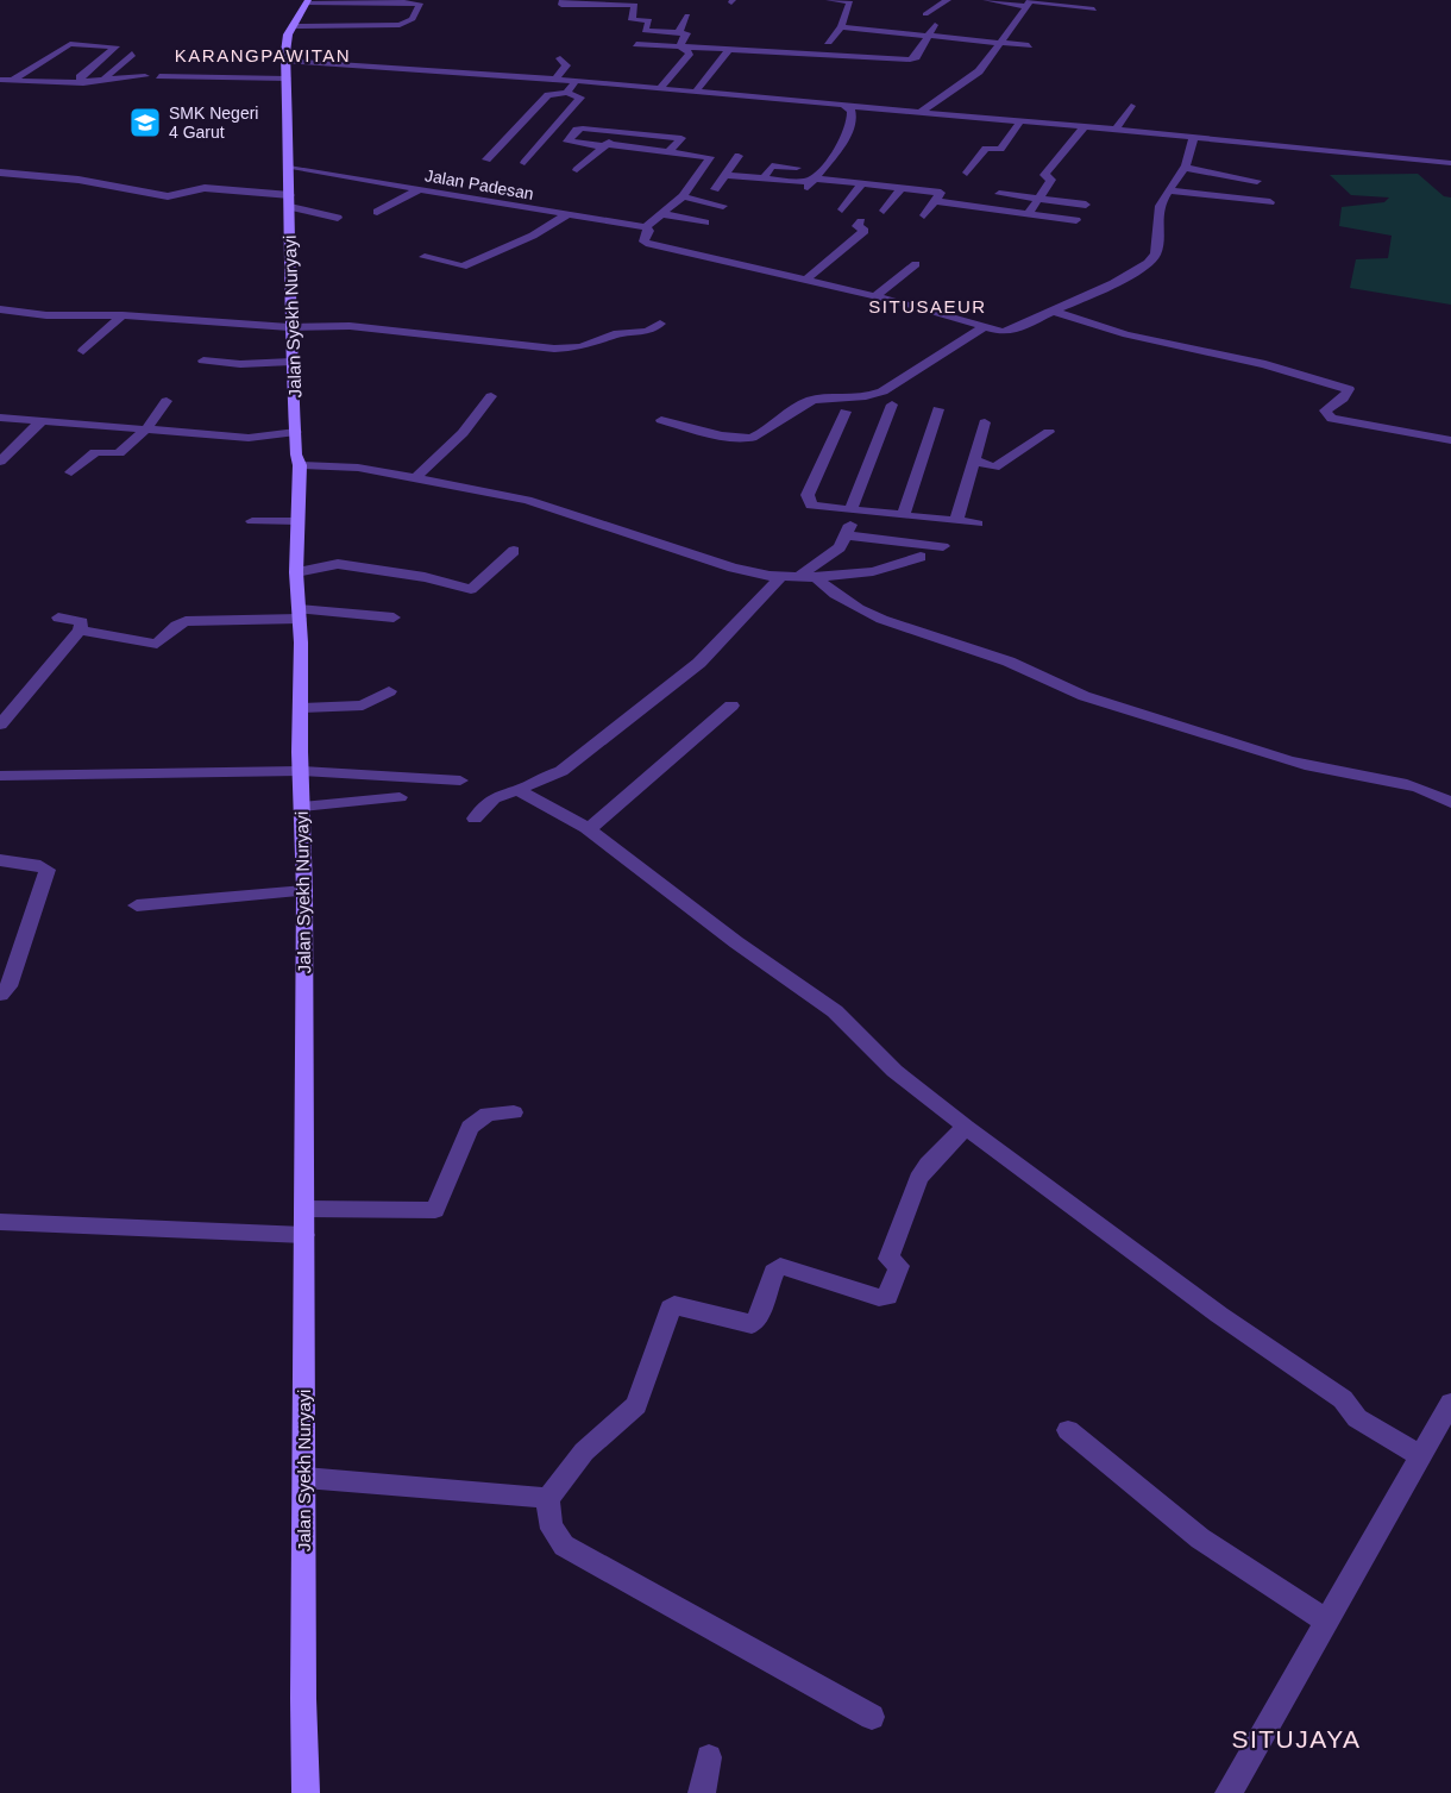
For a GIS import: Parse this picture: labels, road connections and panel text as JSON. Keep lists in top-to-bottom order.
{
  "streets": {
    "main road": ["Jalan Syekh Nuryayi"],
    "street": ["Jalan Padesan"]
  },
  "crossings": [
    ["Jalan Padesan", "Jalan Syekh Nuryayi"]
  ],
  "districts": ["KARANGPAWITAN", "SITUSAEUR", "SITUJAYA"],
  "places": {
    "school or university": ["SMK Negeri 4 Garut"]
  }
}
